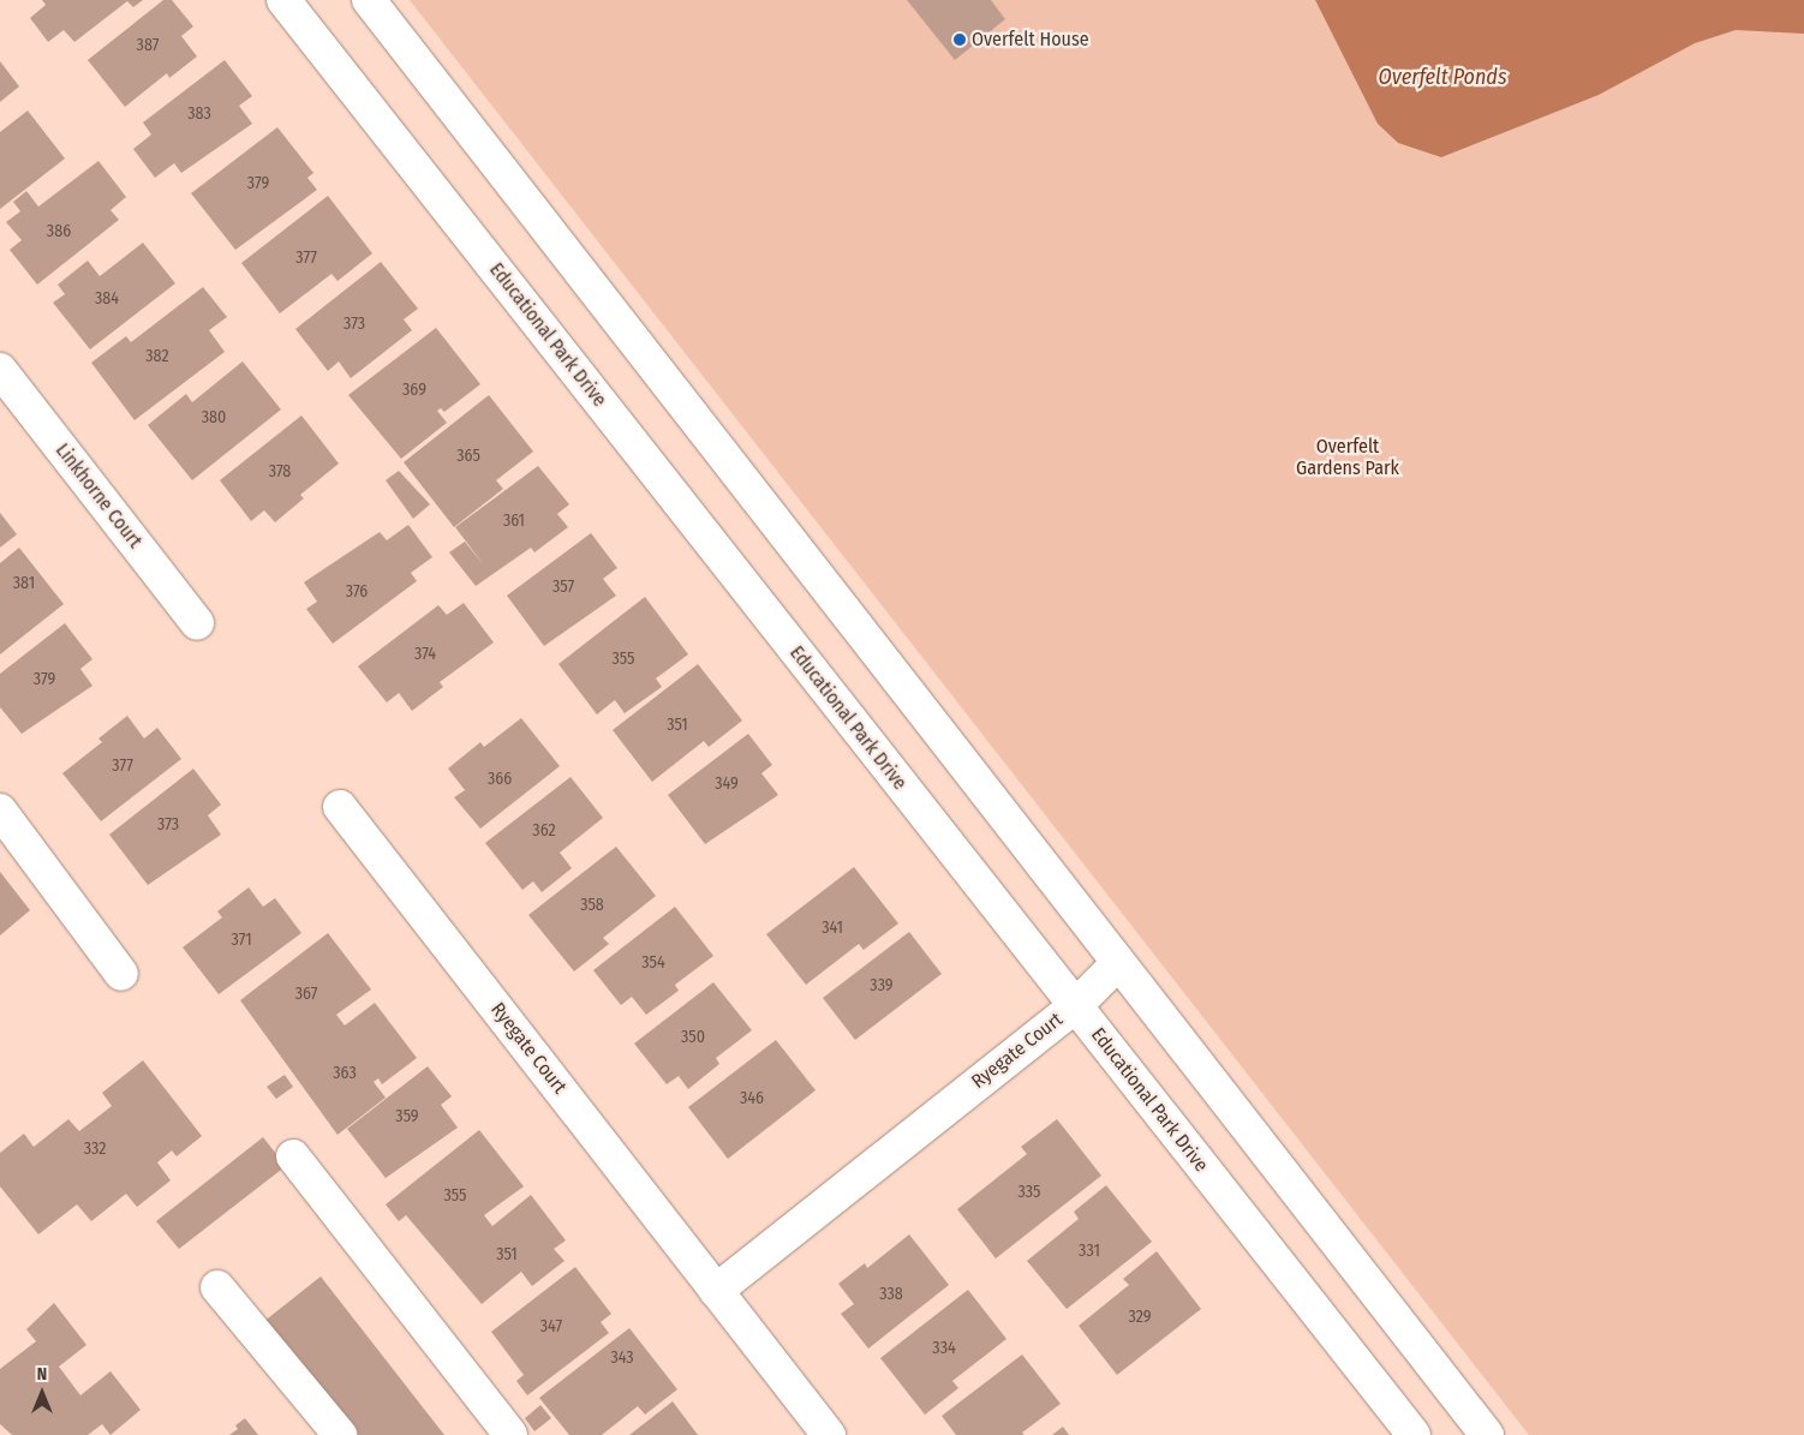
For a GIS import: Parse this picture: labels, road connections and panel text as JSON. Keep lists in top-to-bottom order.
{
  "streets": {
    "street": ["Educational Park Drive", "Linkhorne Court", "Ryegate Court"]
  },
  "crossings": [
    ["Educational Park Drive", "Ryegate Court"]
  ],
  "water": ["Overfelt Ponds"],
  "parks": ["Overfelt Gardens Park"],
  "places": ["Overfelt House"],
  "house_numbers": [
    "387",
    "383",
    "379",
    "386",
    "377",
    "384",
    "373",
    "382",
    "369",
    "380",
    "365",
    "378",
    "361",
    "381",
    "357",
    "376",
    "374",
    "355",
    "379",
    "351",
    "377",
    "366",
    "349",
    "373",
    "362",
    "358",
    "341",
    "371",
    "354",
    "339",
    "367",
    "350",
    "363",
    "346",
    "359",
    "332",
    "335",
    "355",
    "331",
    "351",
    "338",
    "329",
    "347",
    "334",
    "343"
  ],
  "north": "top"
}
